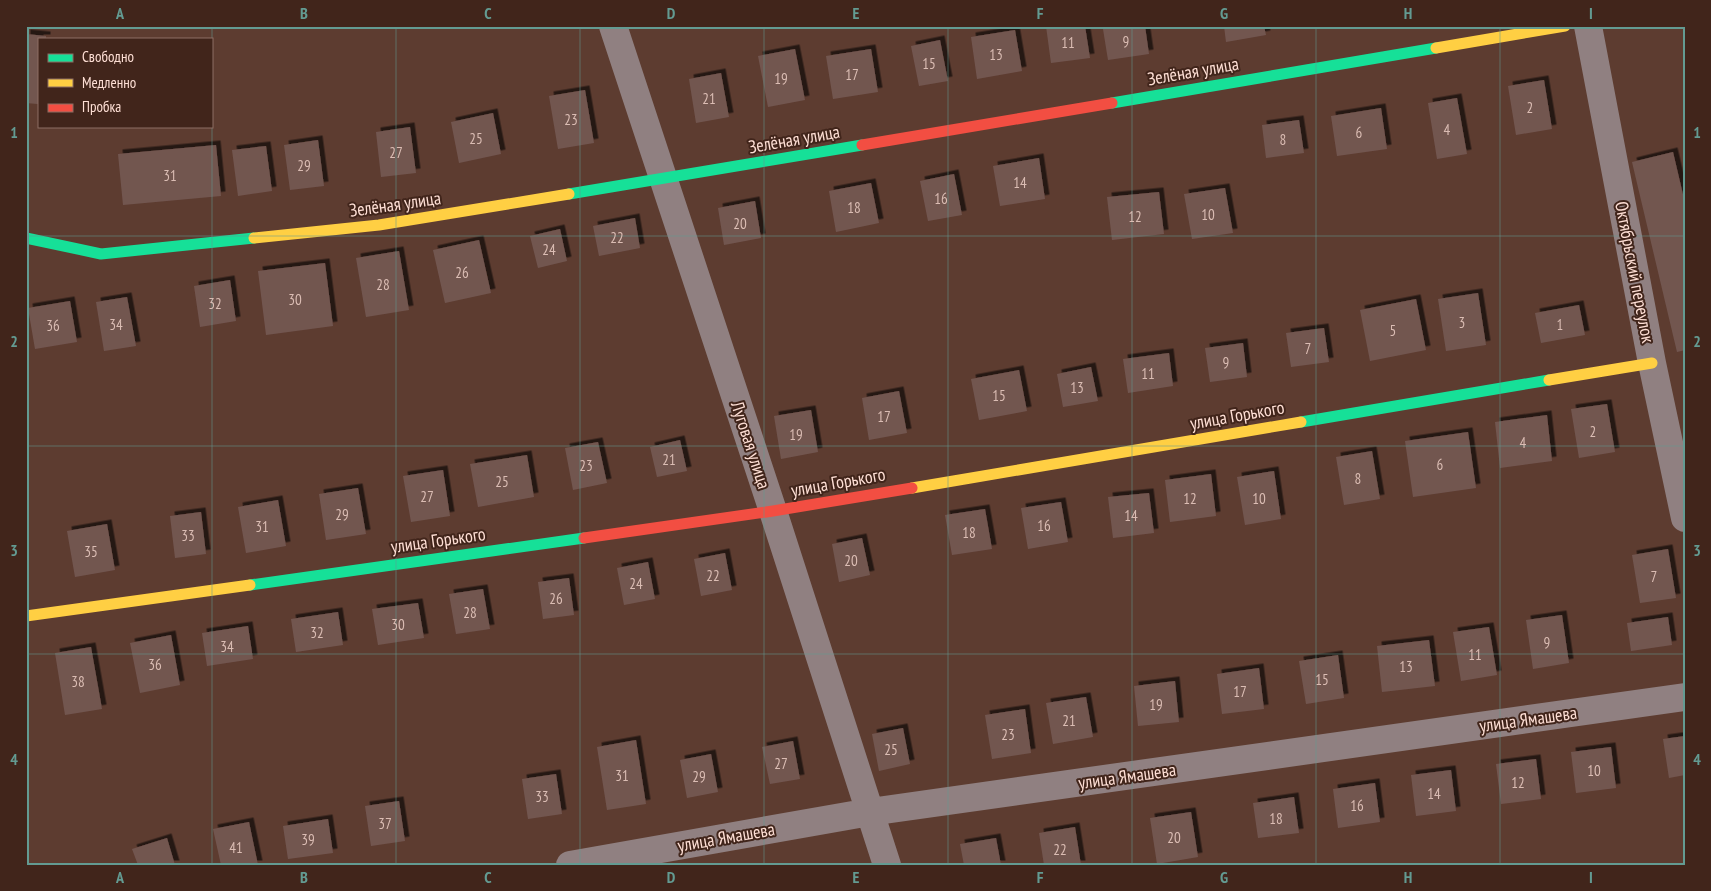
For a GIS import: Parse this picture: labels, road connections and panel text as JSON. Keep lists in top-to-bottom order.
{
  "streets": {
    "street": [
      "Зелёная улица",
      "Октябрьский переулок",
      "улица Горького",
      "Луговая улица",
      "улица Ямашева"
    ]
  },
  "crossings": [
    ["Зелёная улица", "Луговая улица"],
    ["Октябрьский переулок", "улица Горького"],
    ["улица Горького", "Луговая улица"],
    ["Луговая улица", "улица Ямашева"]
  ],
  "house_numbers": [
    "9",
    "11",
    "13",
    "15",
    "17",
    "19",
    "21",
    "2",
    "23",
    "4",
    "6",
    "25",
    "8",
    "27",
    "29",
    "31",
    "14",
    "16",
    "18",
    "10",
    "12",
    "20",
    "22",
    "24",
    "26",
    "28",
    "30",
    "32",
    "3",
    "34",
    "1",
    "36",
    "5",
    "7",
    "9",
    "11",
    "13",
    "15",
    "17",
    "2",
    "19",
    "4",
    "21",
    "6",
    "23",
    "8",
    "25",
    "27",
    "12",
    "10",
    "29",
    "14",
    "16",
    "31",
    "18",
    "33",
    "35",
    "20",
    "22",
    "7",
    "24",
    "26",
    "28",
    "30",
    "32",
    "9",
    "34",
    "11",
    "36",
    "13",
    "15",
    "38",
    "17",
    "19",
    "21",
    "23",
    "25",
    "27",
    "10",
    "31",
    "29",
    "12",
    "14",
    "33",
    "16",
    "18",
    "37",
    "20",
    "39",
    "41",
    "22"
  ],
  "legend": ["Свободно", "Медленно", "Пробка"],
  "grid": {
    "columns": [
      "A",
      "B",
      "C",
      "D",
      "E",
      "F",
      "G",
      "H",
      "I"
    ],
    "rows": [
      "1",
      "2",
      "3",
      "4"
    ]
  }
}
